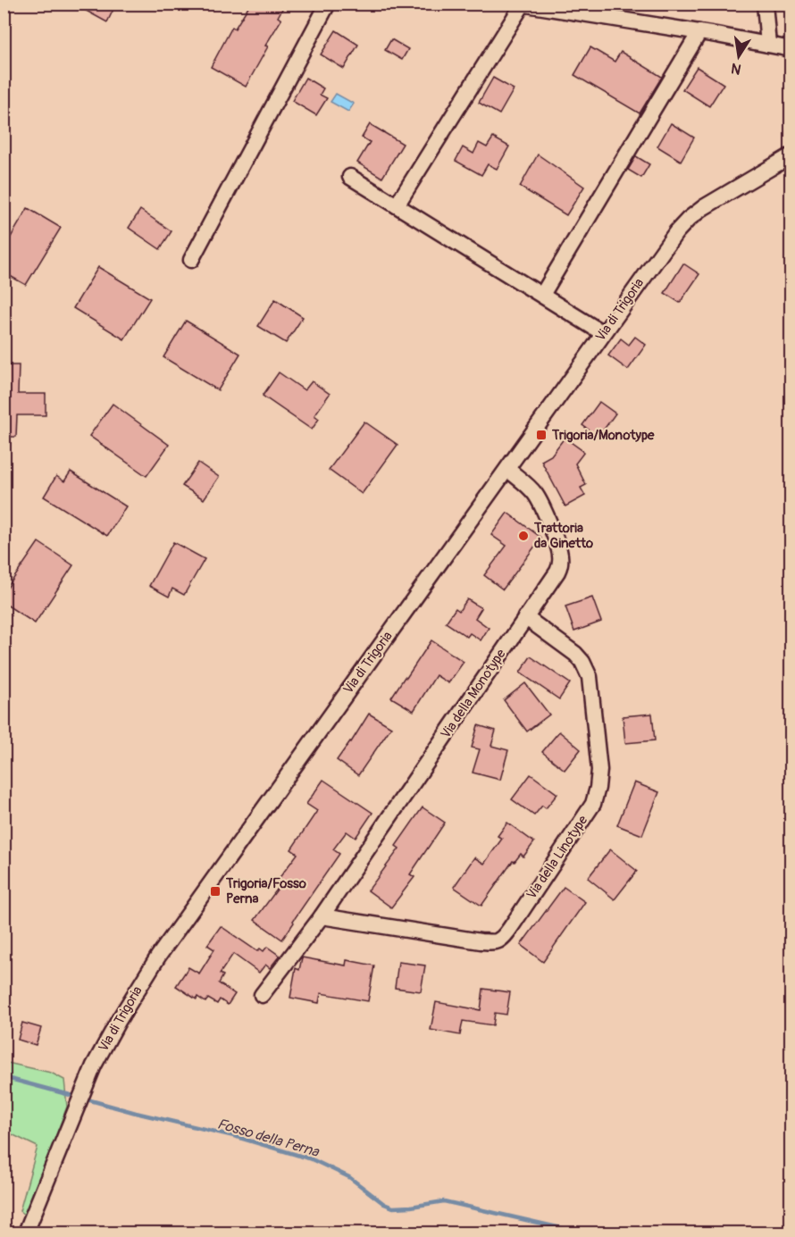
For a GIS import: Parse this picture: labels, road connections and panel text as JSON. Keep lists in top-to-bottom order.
{
  "streets": {
    "street": ["Via di Trigoria", "Via della Monotype", "Via della Linotype"]
  },
  "crossings": [
    ["Via di Trigoria", "Via della Monotype"],
    ["Via della Monotype", "Via della Linotype"]
  ],
  "water": ["Fosso della Perna"],
  "places": {
    "transit": ["Trigoria/Monotype", "Trigoria/Fosso Perna"],
    "other": ["Trattoria da Ginetto"]
  },
  "north": "bottom"
}
